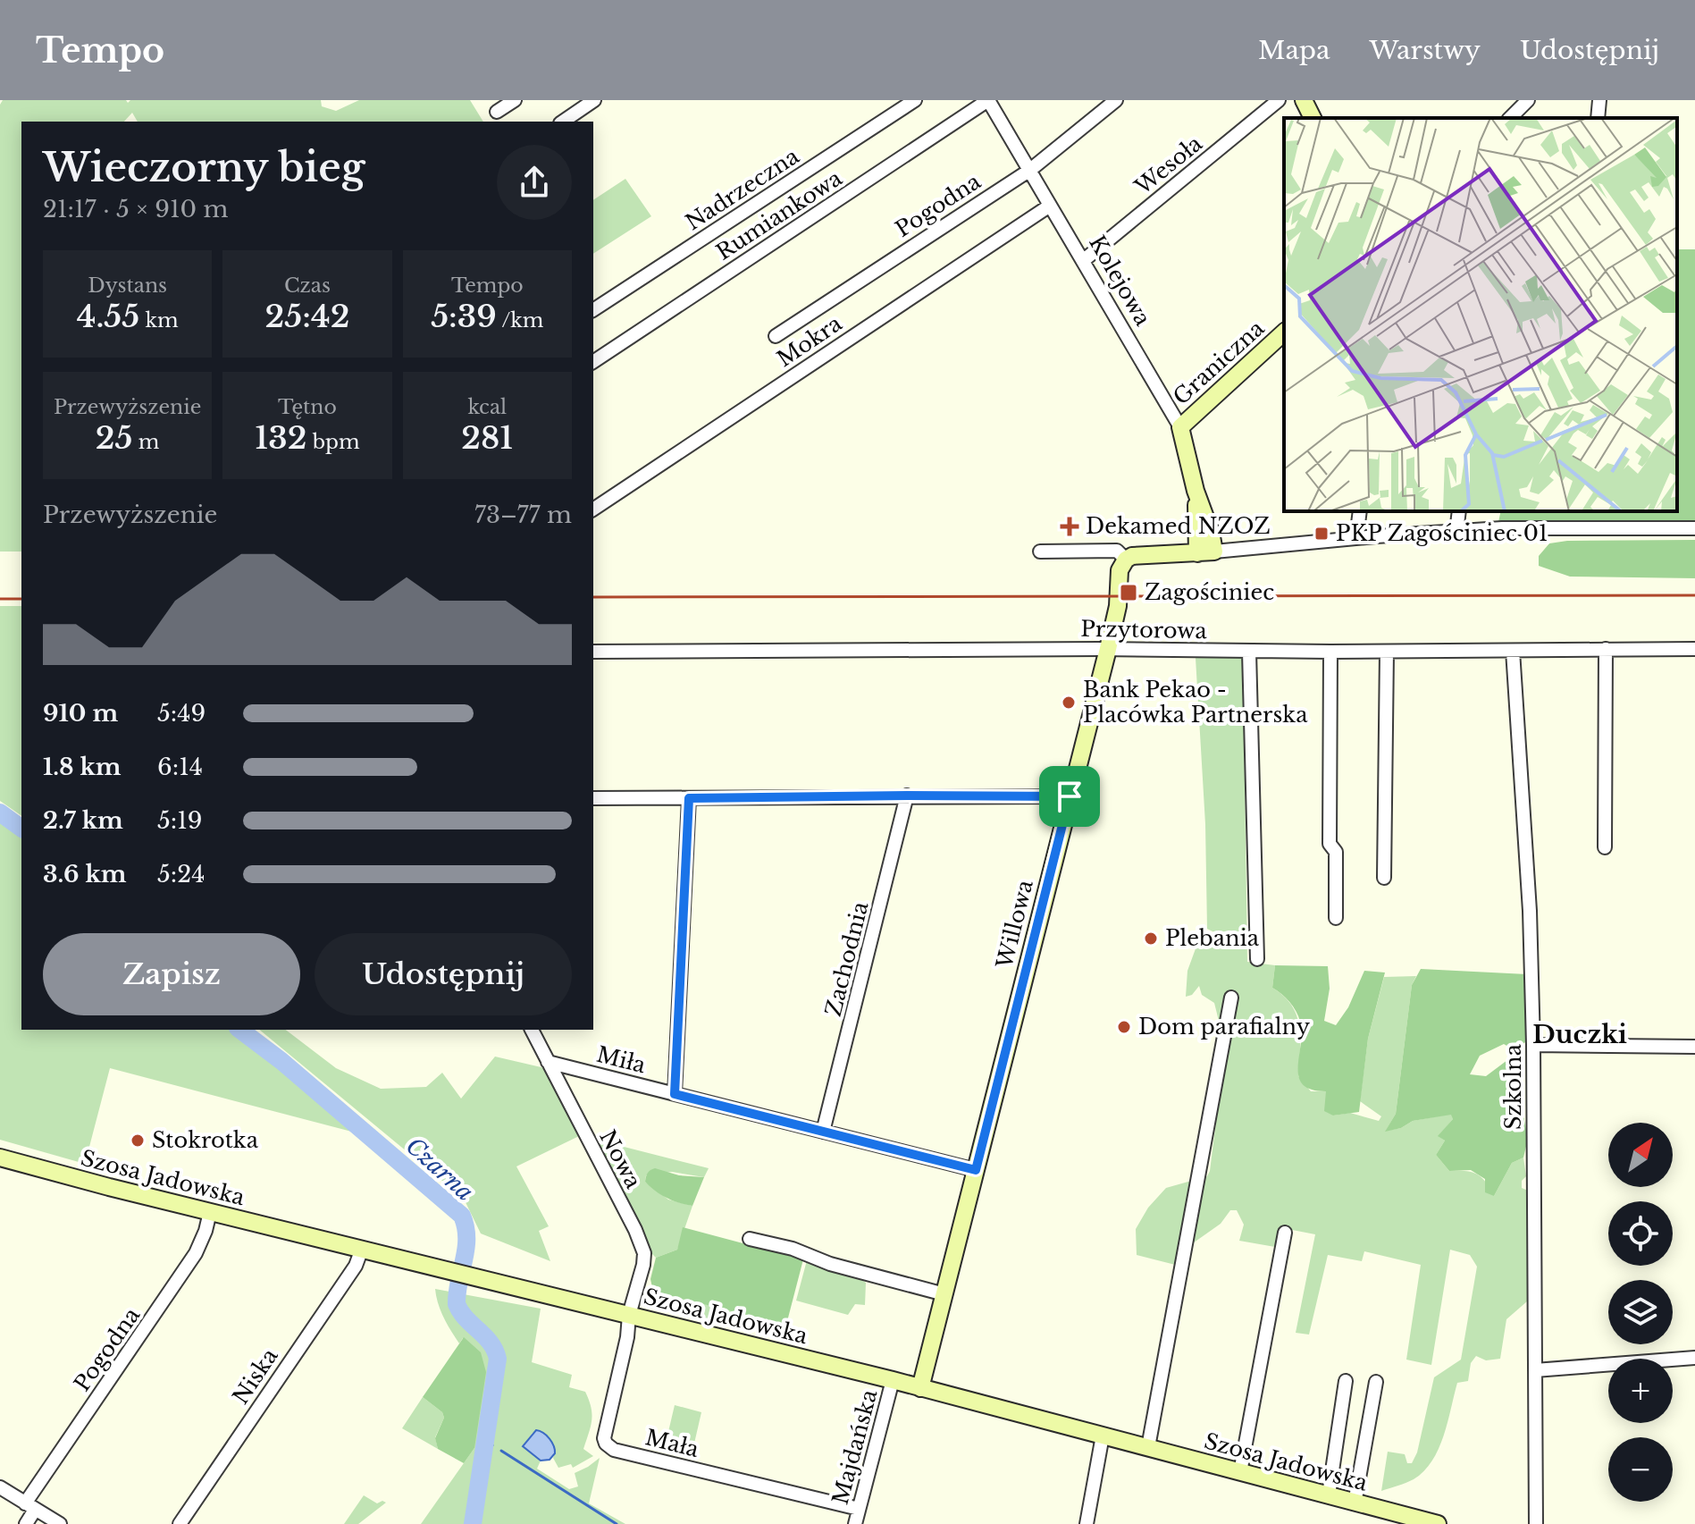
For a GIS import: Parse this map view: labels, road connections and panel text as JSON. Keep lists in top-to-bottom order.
{
  "streets": {
    "main road": [
      "Kolejowa",
      "Graniczna",
      "Willowa",
      "Szosa Jadowska"
    ],
    "street": [
      "Wesoła",
      "Nadrzeczna",
      "Pogodna",
      "Rumiankowa",
      "Mokra",
      "Przytorowa",
      "Zachodnia",
      "Miła",
      "Szkolna",
      "Nowa",
      "Niska",
      "Mała",
      "Majdańska"
    ]
  },
  "crossings": [
    ["Wesoła", "Kolejowa"],
    ["Pogodna", "Kolejowa"],
    ["Pogodna", "Szosa Jadowska"],
    ["Rumiankowa", "Kolejowa"],
    ["Kolejowa", "Mokra"],
    ["Kolejowa", "Graniczna"],
    ["Przytorowa", "Willowa"],
    ["Przytorowa", "Szkolna"],
    ["Willowa", "Miła"],
    ["Willowa", "Szosa Jadowska"],
    ["Zachodnia", "Miła"],
    ["Miła", "Nowa"],
    ["Nowa", "Szosa Jadowska"],
    ["Nowa", "Mała"],
    ["Szosa Jadowska", "Niska"],
    ["Szosa Jadowska", "Mała"],
    ["Szosa Jadowska", "Majdańska"],
    ["Mała", "Majdańska"]
  ],
  "districts": ["Duczki"],
  "water": ["Czarna"],
  "places": {
    "health": ["Dekamed NZOZ"],
    "transit": ["PKP Zagościniec 01", "Zagościniec"],
    "other": [
      "Bank Pekao - Placówka Partnerska",
      "Plebania",
      "Dom parafialny",
      "Stokrotka"
    ]
  },
  "north": "top right",
  "page": {
    "header": "Tempo",
    "nav": ["Mapa", "Warstwy", "Udostępnij"],
    "heading": ["Wieczorny bieg", "21:17 · 5 × 910 m"],
    "stats": [
      ["Dystans", "4.55 km"],
      ["Czas", "25:42"],
      ["Tempo", "5:39 /km"],
      ["Przewyższenie", "25 m"],
      ["Tętno", "132 bpm"],
      ["kcal", "281"]
    ],
    "chart": ["Przewyższenie", "73–77 m"],
    "list": [
      {
        "name": "910 m",
        "note": "5:49"
      },
      {
        "name": "1.8 km",
        "note": "6:14"
      },
      {
        "name": "2.7 km",
        "note": "5:19"
      },
      {
        "name": "3.6 km",
        "note": "5:24"
      }
    ],
    "buttons": ["Zapisz", "Udostępnij"],
    "map_buttons": ["+", "−"]
  }
}
